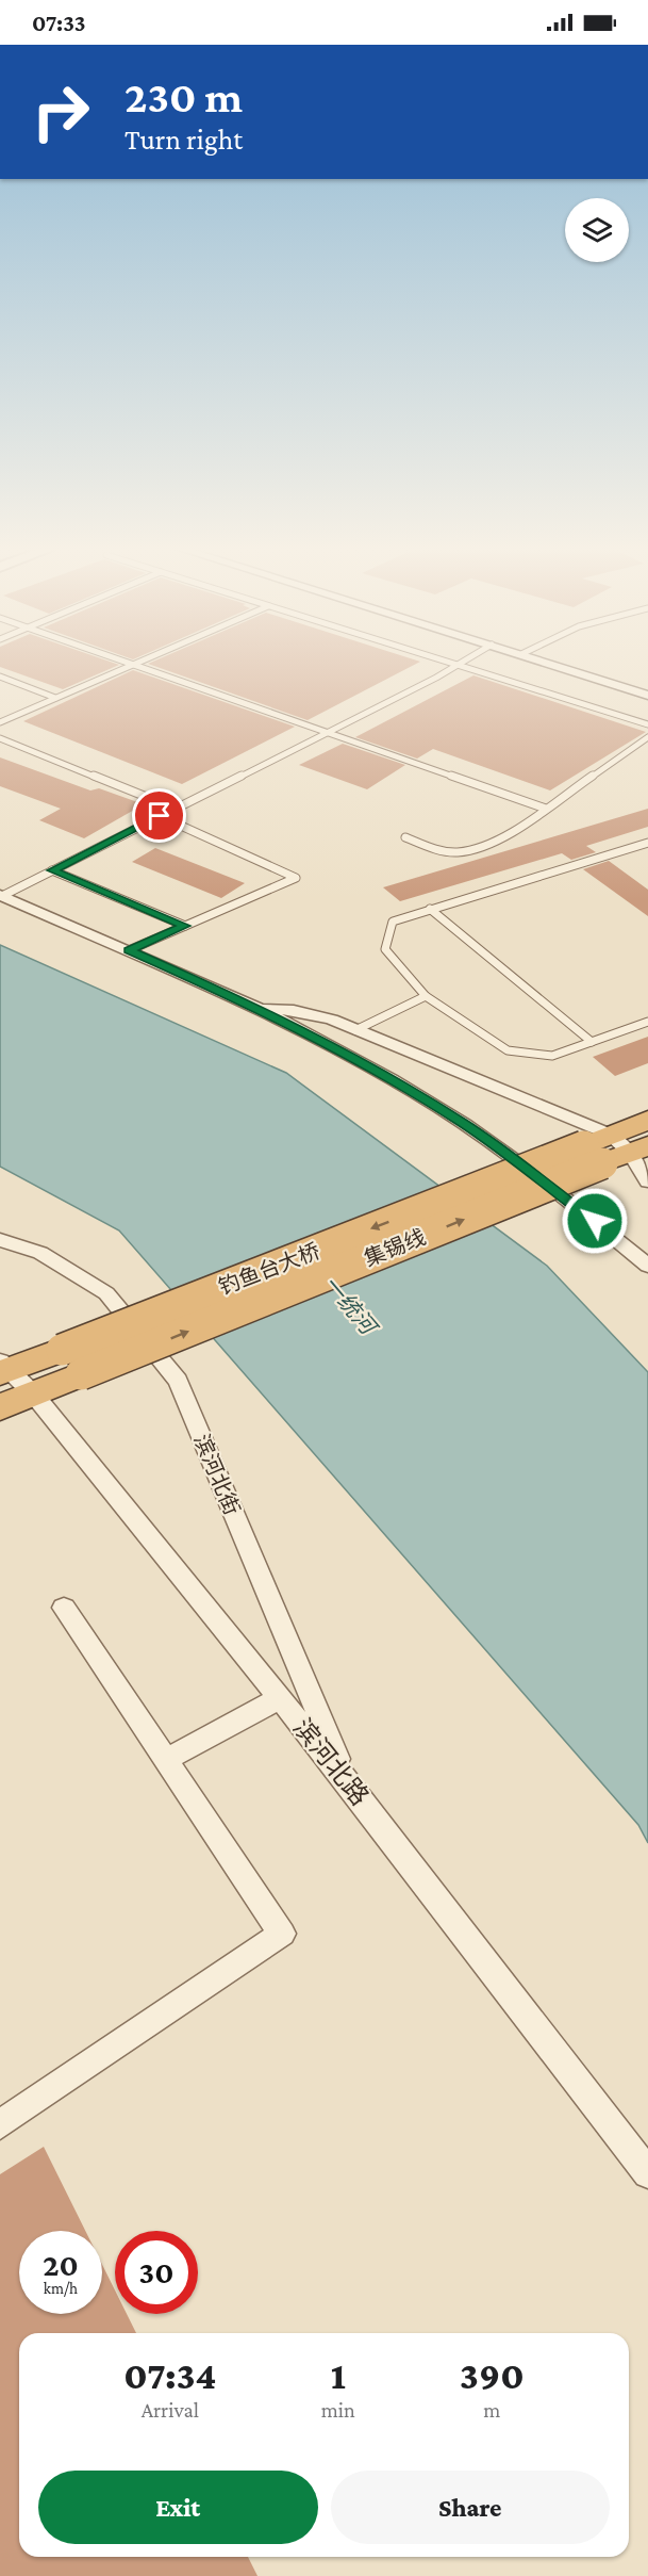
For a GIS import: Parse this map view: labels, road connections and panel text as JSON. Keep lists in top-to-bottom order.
{
  "streets": {
    "highway": ["集锡线"],
    "street": ["滨河北街", "滨河北路"]
  },
  "crossings": [
    ["滨河北街", "滨河北路"]
  ],
  "water": ["一统河"],
  "page": {
    "status": "07:33",
    "turn": ["230 m", "Turn right"],
    "speed": "20 km/h",
    "limit": "30",
    "eta": [
      "07:34",
      "Arrival",
      "1",
      "min",
      "390",
      "m"
    ],
    "buttons": ["Exit", "Share"]
  }
}
